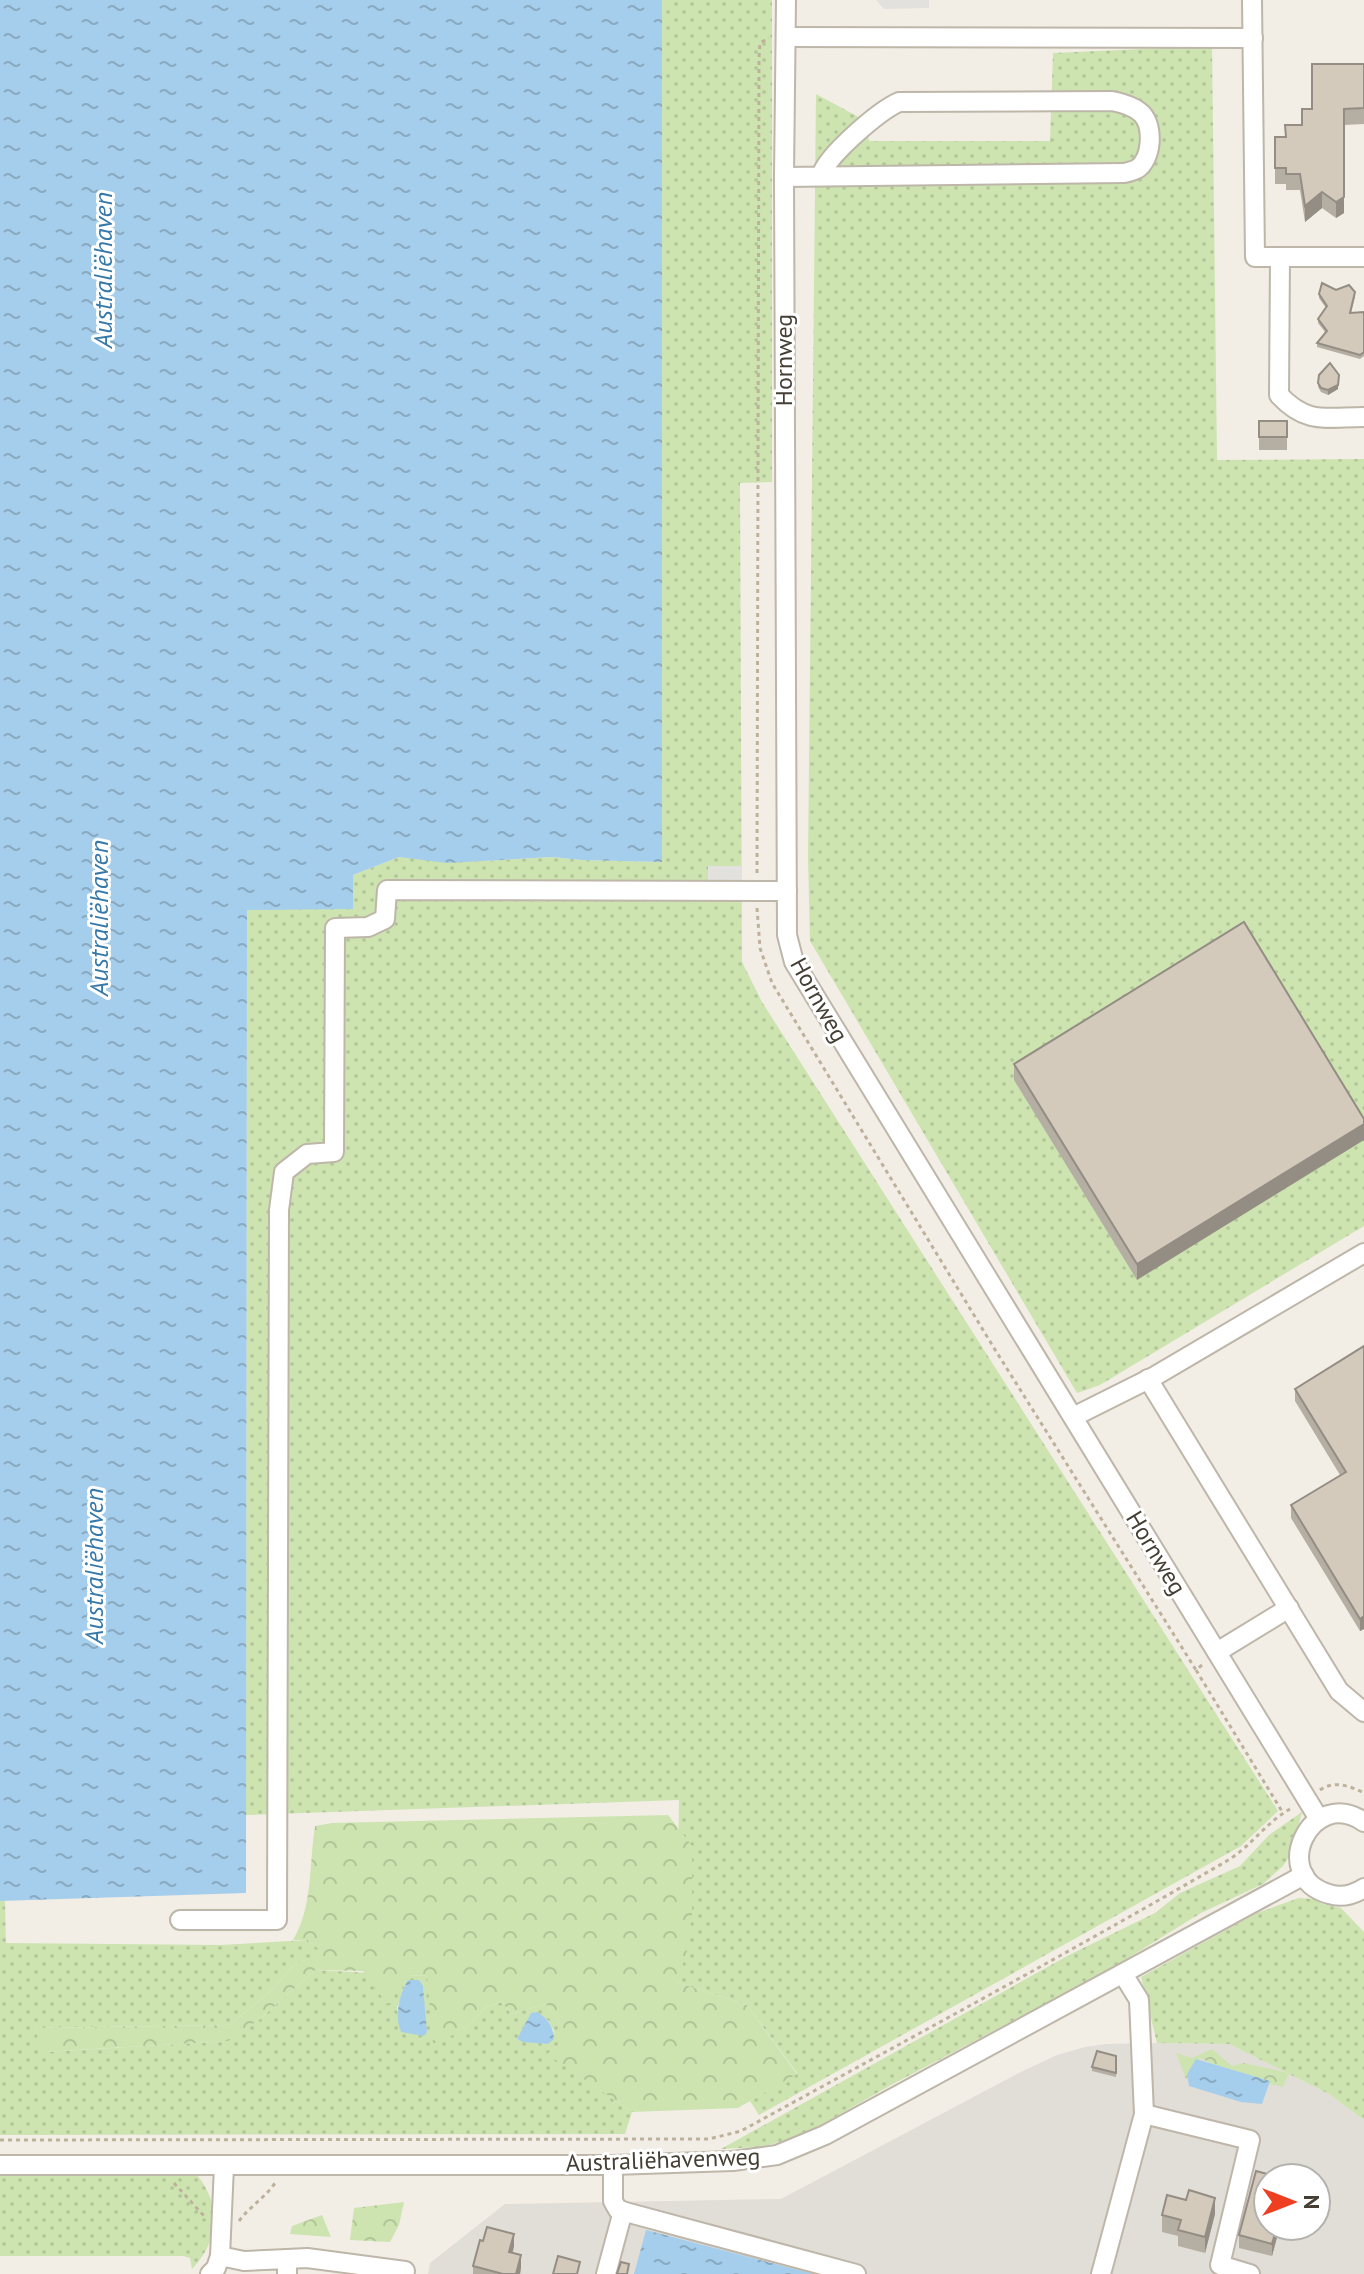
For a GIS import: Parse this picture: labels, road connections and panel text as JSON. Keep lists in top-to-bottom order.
{
  "streets": {
    "street": ["Hornweg", "Australiëhavenweg"]
  },
  "water": ["Australiëhaven"],
  "north": "right"
}
